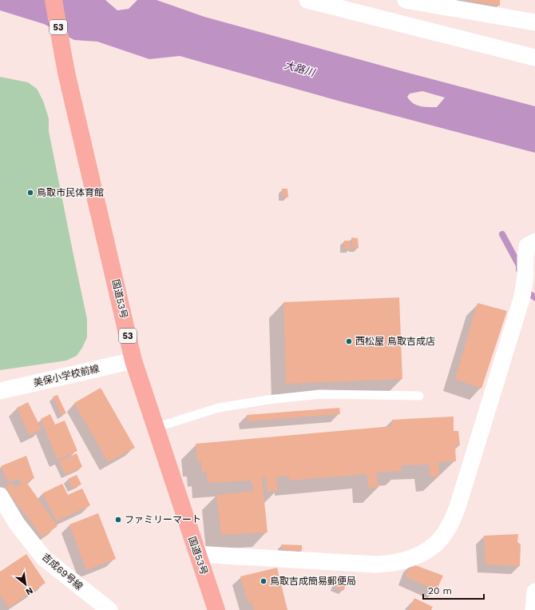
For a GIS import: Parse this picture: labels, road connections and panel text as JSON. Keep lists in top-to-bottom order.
{
  "streets": {
    "highway": ["53", "国道53号"],
    "street": ["美保小学校前線", "吉成69号線"]
  },
  "crossings": [
    ["国道53号", "美保小学校前線"]
  ],
  "water": ["大路川"],
  "places": [
    "鳥取市民体育館",
    "西松屋 鳥取吉成店",
    "ファミリーマート",
    "鳥取吉成簡易郵便局"
  ],
  "scale_bar": "20 m",
  "north": "bottom right"
}
